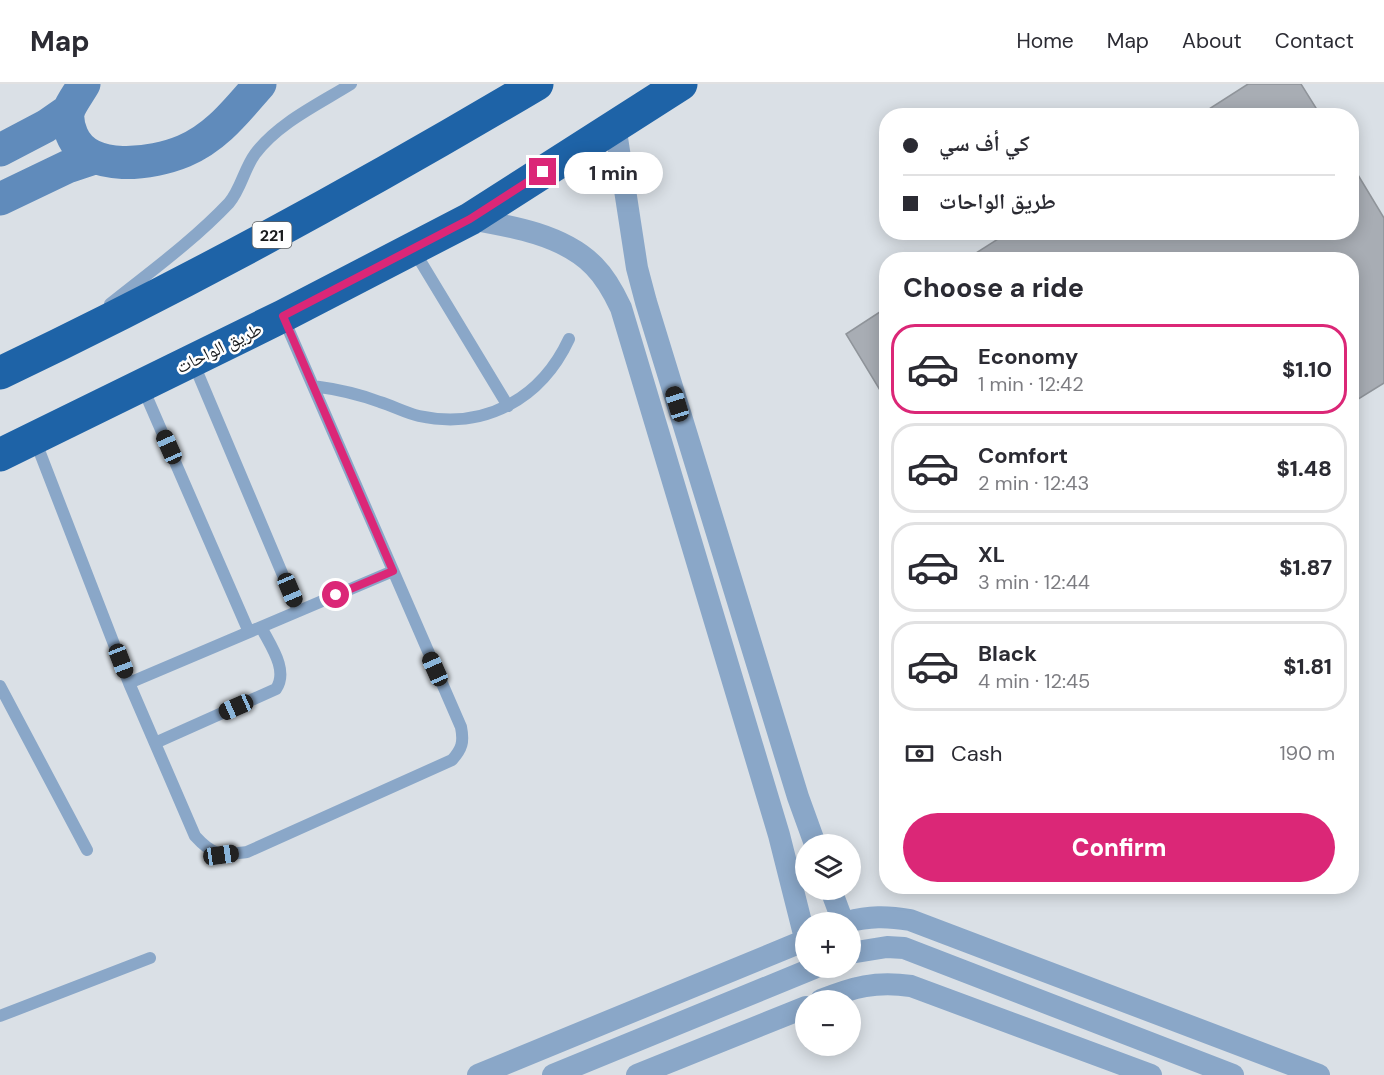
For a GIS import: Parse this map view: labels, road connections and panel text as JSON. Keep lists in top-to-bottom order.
{
  "streets": {
    "highway": ["221", "طريق الواحات"]
  },
  "page": {
    "header": "Map",
    "nav": [
      "Home",
      "Map",
      "About",
      "Contact"
    ],
    "banner": ["كي أف سي", "طريق الواحات"],
    "bubble": "1 min",
    "heading": "Choose a ride",
    "list": [
      {
        "name": "Economy",
        "note": "1 min · 12:42",
        "value": "$1.10"
      },
      {
        "name": "Comfort",
        "note": "2 min · 12:43",
        "value": "$1.48"
      },
      {
        "name": "XL",
        "note": "3 min · 12:44",
        "value": "$1.87"
      },
      {
        "name": "Black",
        "note": "4 min · 12:45",
        "value": "$1.81"
      }
    ],
    "pay": ["Cash", "190 m"],
    "buttons": "Confirm",
    "map_buttons": ["+", "−"]
  }
}
